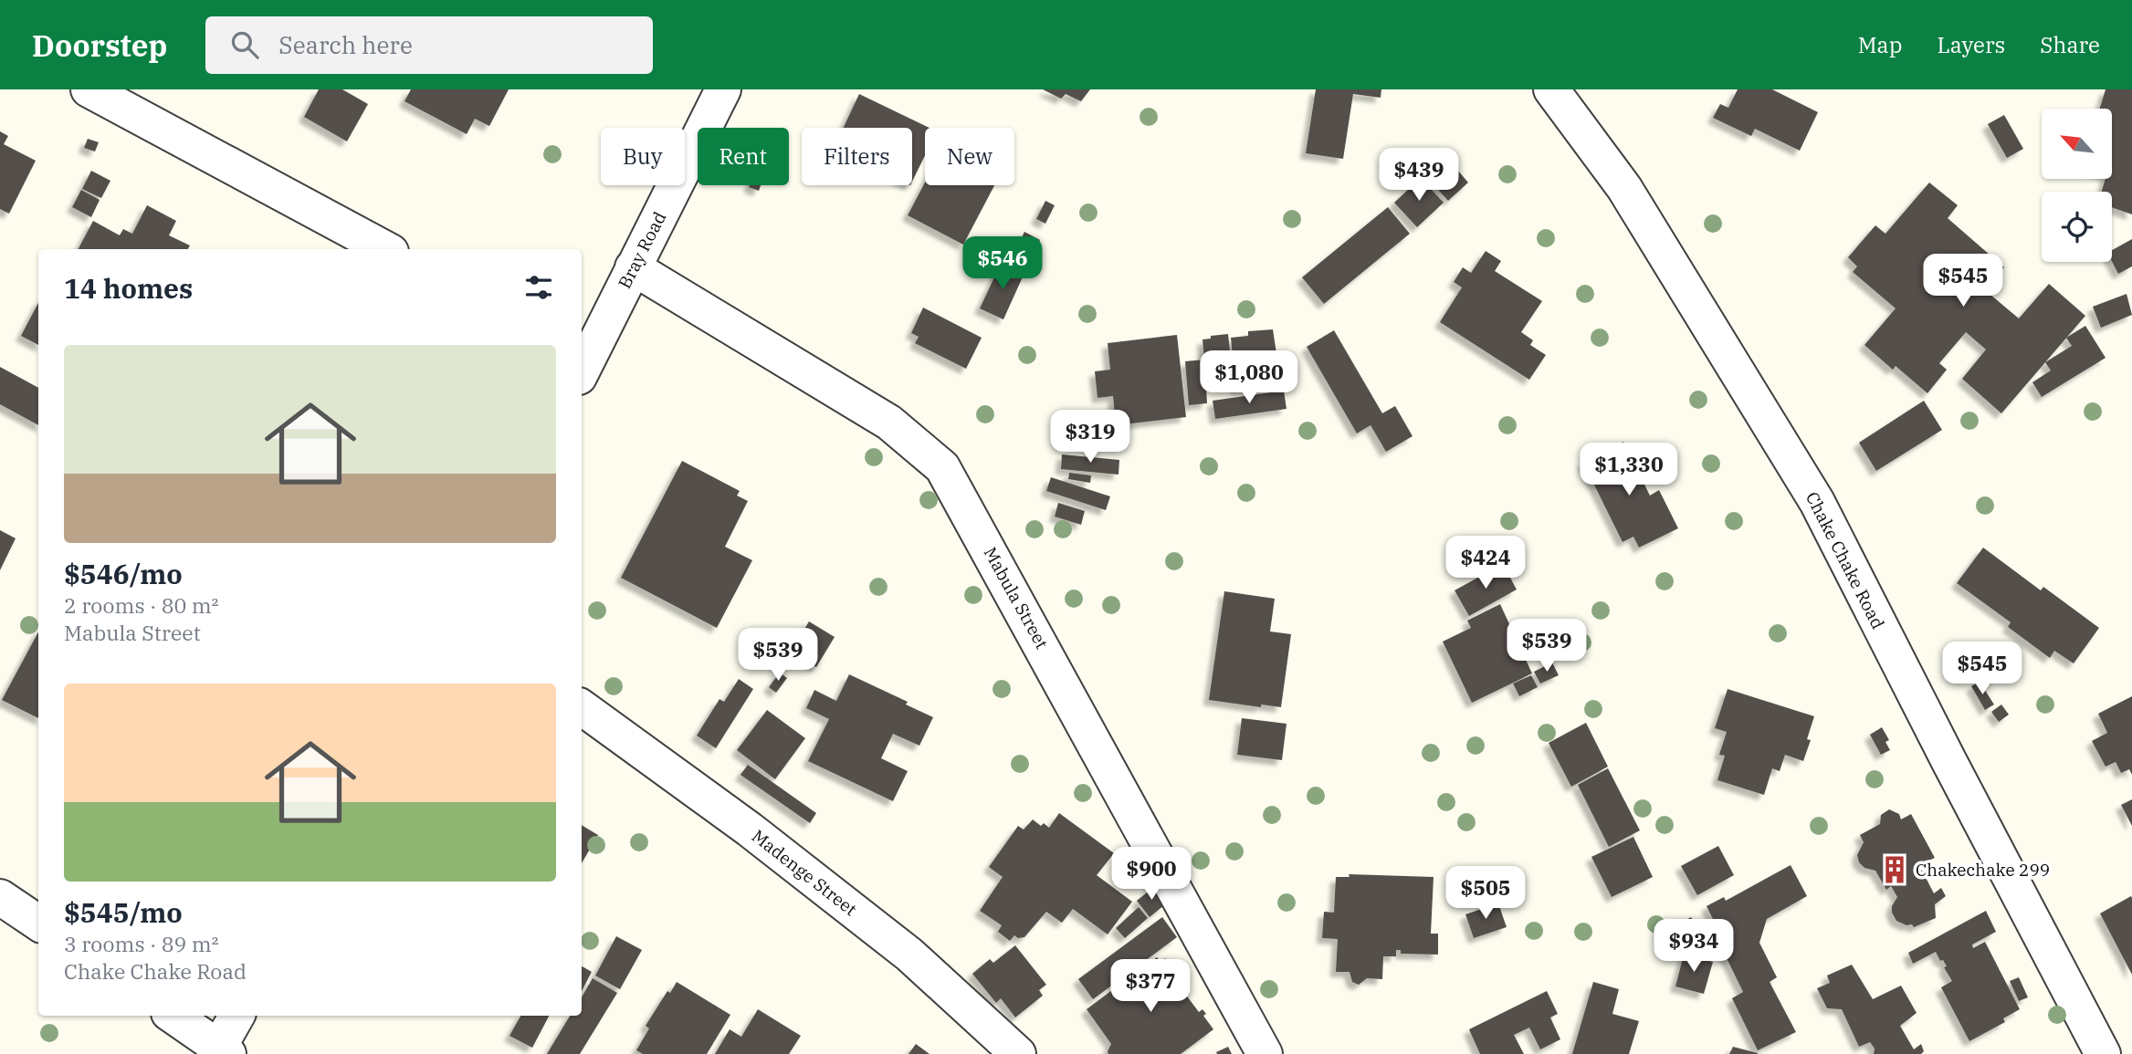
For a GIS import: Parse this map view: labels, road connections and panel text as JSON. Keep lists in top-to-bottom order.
{
  "streets": {
    "street": [
      "Bray Road",
      "Chake Chake Road",
      "Mabula Street",
      "Madenge Street"
    ]
  },
  "crossings": [
    ["Bray Road", "Mabula Street"]
  ],
  "places": {
    "building": ["Chakechake 299"]
  },
  "north": "top left",
  "page": {
    "header": "Doorstep",
    "search": "Search here",
    "nav": ["Map", "Layers", "Share"],
    "chip": [
      "Buy",
      "Rent",
      "Filters",
      "New"
    ],
    "price": [
      "$439",
      "$546",
      "$545",
      "$1,080",
      "$319",
      "$1,330",
      "$424",
      "$539",
      "$539",
      "$545",
      "$900",
      "$505",
      "$934",
      "$377"
    ],
    "heading": "14 homes",
    "list": [
      {
        "name": "$546/mo",
        "note": "2 rooms · 80 m² · Mabula Street"
      },
      {
        "name": "$545/mo",
        "note": "3 rooms · 89 m² · Chake Chake Road"
      }
    ]
  }
}
